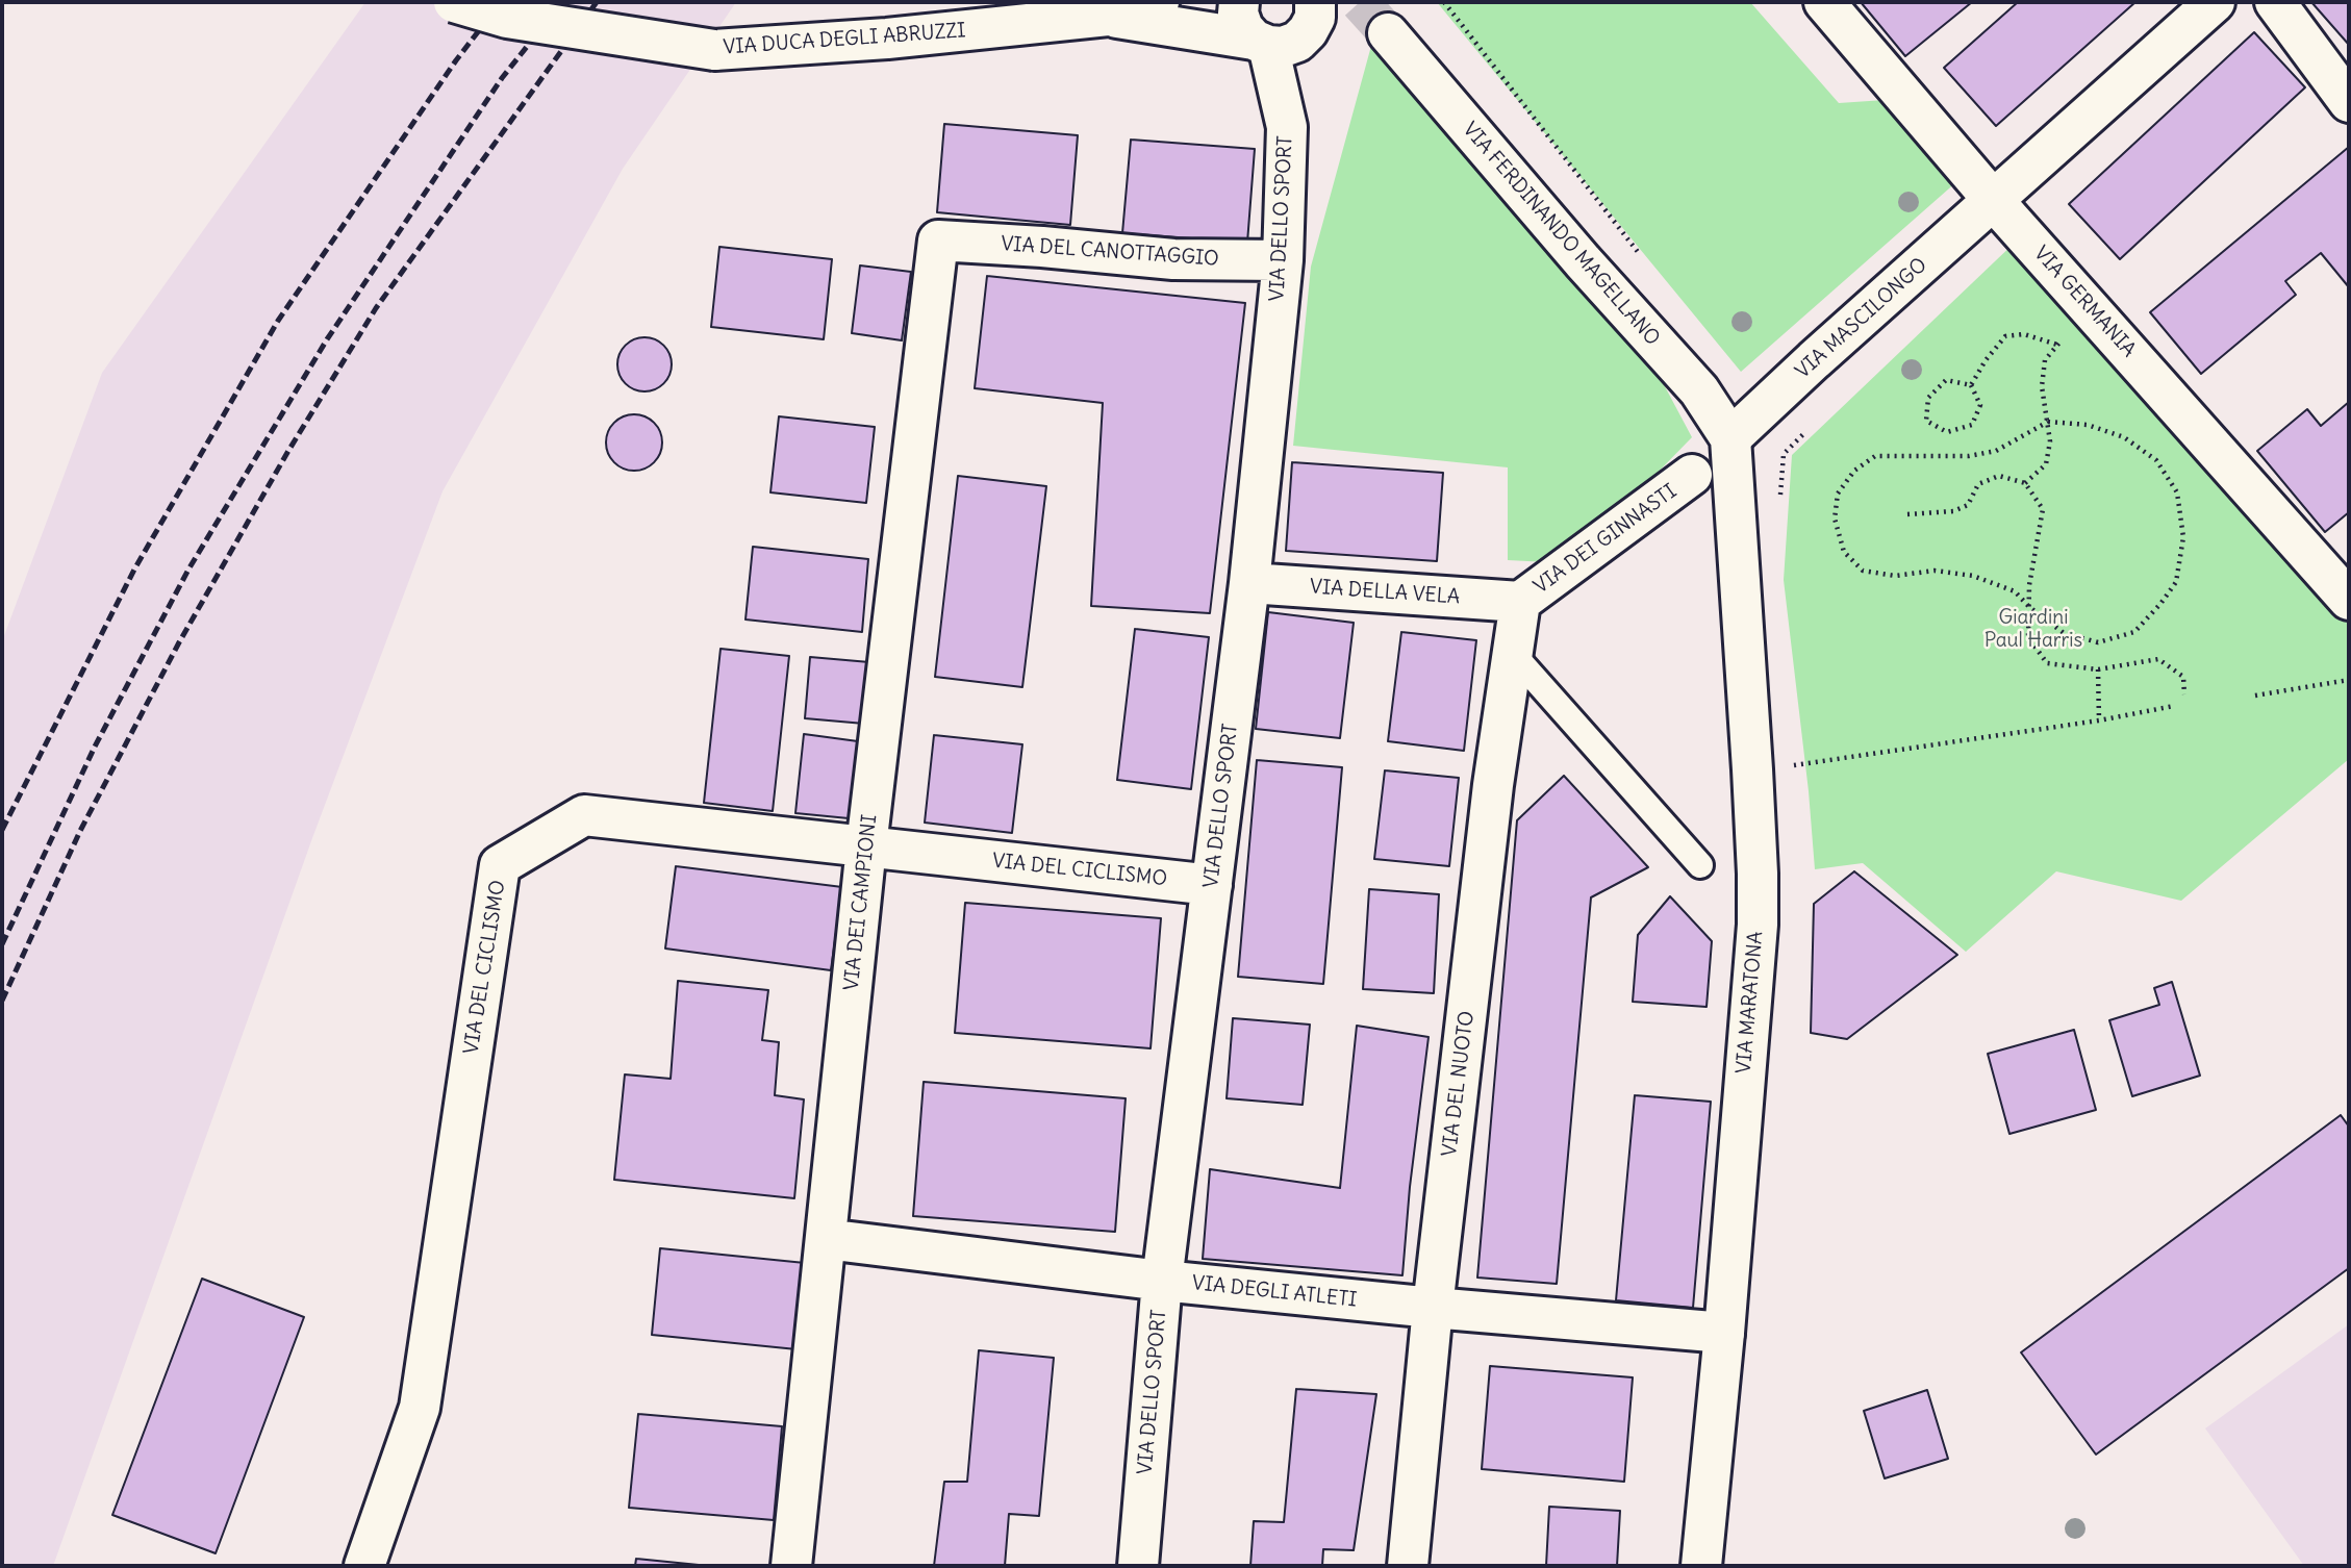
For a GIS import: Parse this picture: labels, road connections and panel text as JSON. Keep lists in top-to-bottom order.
{
  "streets": {
    "street": [
      "VIA DUCA DEGLI ABRUZZI",
      "VIA DELLO SPORT",
      "VIA FERDINANDO MAGELLANO",
      "VIA DEL CANOTTAGGIO",
      "VIA GERMANIA",
      "VIA MASCILONGO",
      "VIA DEI GINNASTI",
      "VIA DELLA VELA",
      "VIA DEL CICLISMO",
      "VIA DEI CAMPIONI",
      "VIA MARATONA",
      "VIA DEL NUOTO",
      "VIA DEGLI ATLETI"
    ]
  },
  "crossings": [
    ["VIA DUCA DEGLI ABRUZZI", "VIA DELLO SPORT"],
    ["VIA DELLO SPORT", "VIA DEL CANOTTAGGIO"],
    ["VIA DELLO SPORT", "VIA DELLA VELA"],
    ["VIA DELLO SPORT", "VIA DEL CICLISMO"],
    ["VIA DELLO SPORT", "VIA DEGLI ATLETI"],
    ["VIA FERDINANDO MAGELLANO", "VIA MASCILONGO"],
    ["VIA FERDINANDO MAGELLANO", "VIA MARATONA"],
    ["VIA DEL CANOTTAGGIO", "VIA DEI CAMPIONI"],
    ["VIA GERMANIA", "VIA MASCILONGO"],
    ["VIA MASCILONGO", "VIA MARATONA"],
    ["VIA DEI GINNASTI", "VIA DELLA VELA"],
    ["VIA DEI GINNASTI", "VIA DEL NUOTO"],
    ["VIA DELLA VELA", "VIA DEL NUOTO"],
    ["VIA DEL CICLISMO", "VIA DEI CAMPIONI"],
    ["VIA DEI CAMPIONI", "VIA DEGLI ATLETI"],
    ["VIA MARATONA", "VIA DEGLI ATLETI"],
    ["VIA DEL NUOTO", "VIA DEGLI ATLETI"]
  ],
  "parks": ["Giardini Paul Harris"]
}
